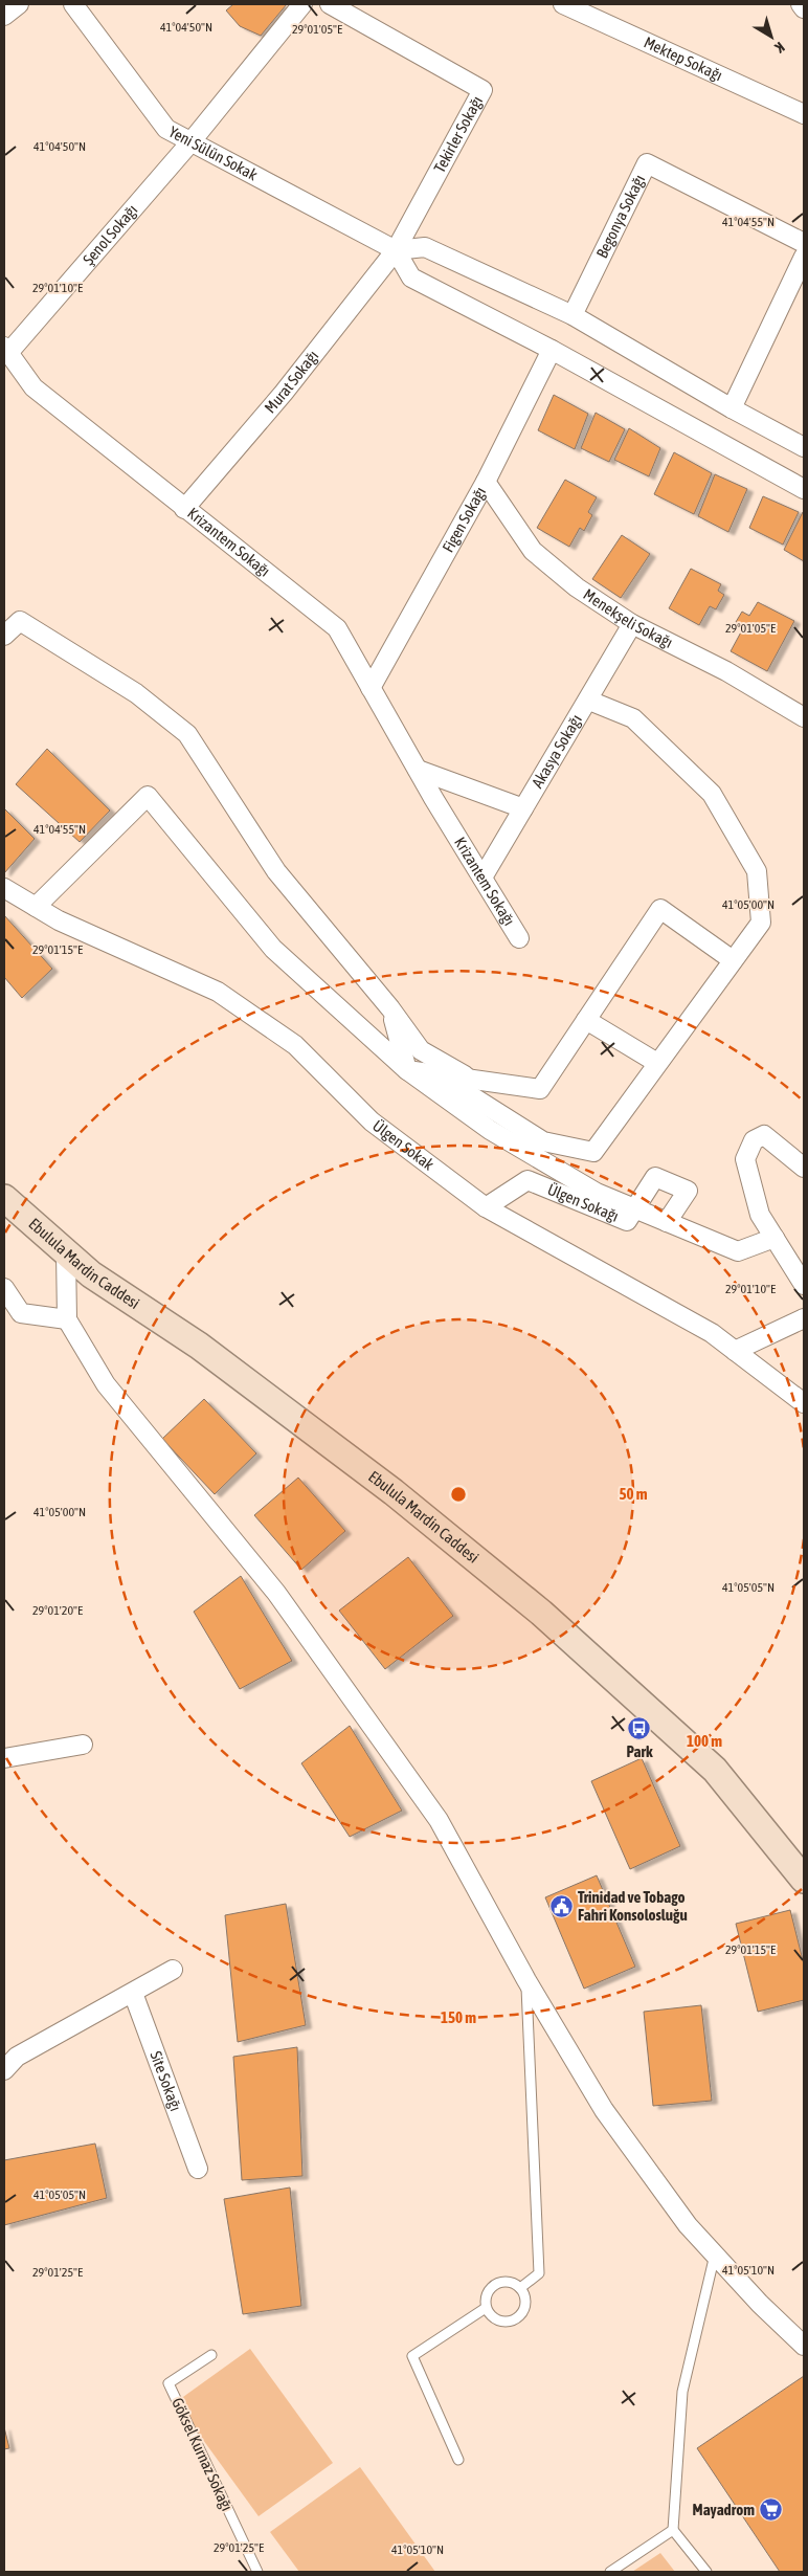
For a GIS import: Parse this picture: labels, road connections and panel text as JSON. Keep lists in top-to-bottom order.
{
  "streets": {
    "street": [
      "Mektep Sokağı",
      "Tekirler Sokağı",
      "Yeni Sülün Sokak",
      "Begonya Sokağı",
      "Şenol Sokağı",
      "Murat Sokağı",
      "Figen Sokağı",
      "Krizantem Sokağı",
      "Menekşeli Sokağı",
      "Akasya Sokağı",
      "Ülgen Sokak",
      "Ülgen Sokağı",
      "Ebulula Mardin Caddesi",
      "Site Sokağı"
    ],
    "lane": ["Göksel Kurnaz Sokağı"]
  },
  "crossings": [
    ["Tekirler Sokağı", "Yeni Sülün Sokak"],
    ["Tekirler Sokağı", "Murat Sokağı"],
    ["Yeni Sülün Sokak", "Şenol Sokağı"],
    ["Yeni Sülün Sokak", "Murat Sokağı"],
    ["Şenol Sokağı", "Krizantem Sokağı"],
    ["Murat Sokağı", "Krizantem Sokağı"],
    ["Figen Sokağı", "Krizantem Sokağı"],
    ["Figen Sokağı", "Menekşeli Sokağı"],
    ["Krizantem Sokağı", "Akasya Sokağı"],
    ["Menekşeli Sokağı", "Akasya Sokağı"],
    ["Ülgen Sokak", "Ülgen Sokağı"]
  ],
  "places": {
    "bus stop": ["Park"],
    "public building": ["Trinidad ve Tobago Fahri Konsolosluğu"],
    "supermarket": ["Mayadrom"]
  },
  "north": "bottom right",
  "coordinates": [
    "41°04'50\"N",
    "29°01'05\"E",
    "41°04'55\"N",
    "29°01'10\"E",
    "41°05'00\"N",
    "29°01'15\"E",
    "41°05'05\"N",
    "29°01'20\"E",
    "41°05'10\"N",
    "29°01'25\"E"
  ],
  "rings": ["50 m", "100 m", "150 m"]
}
